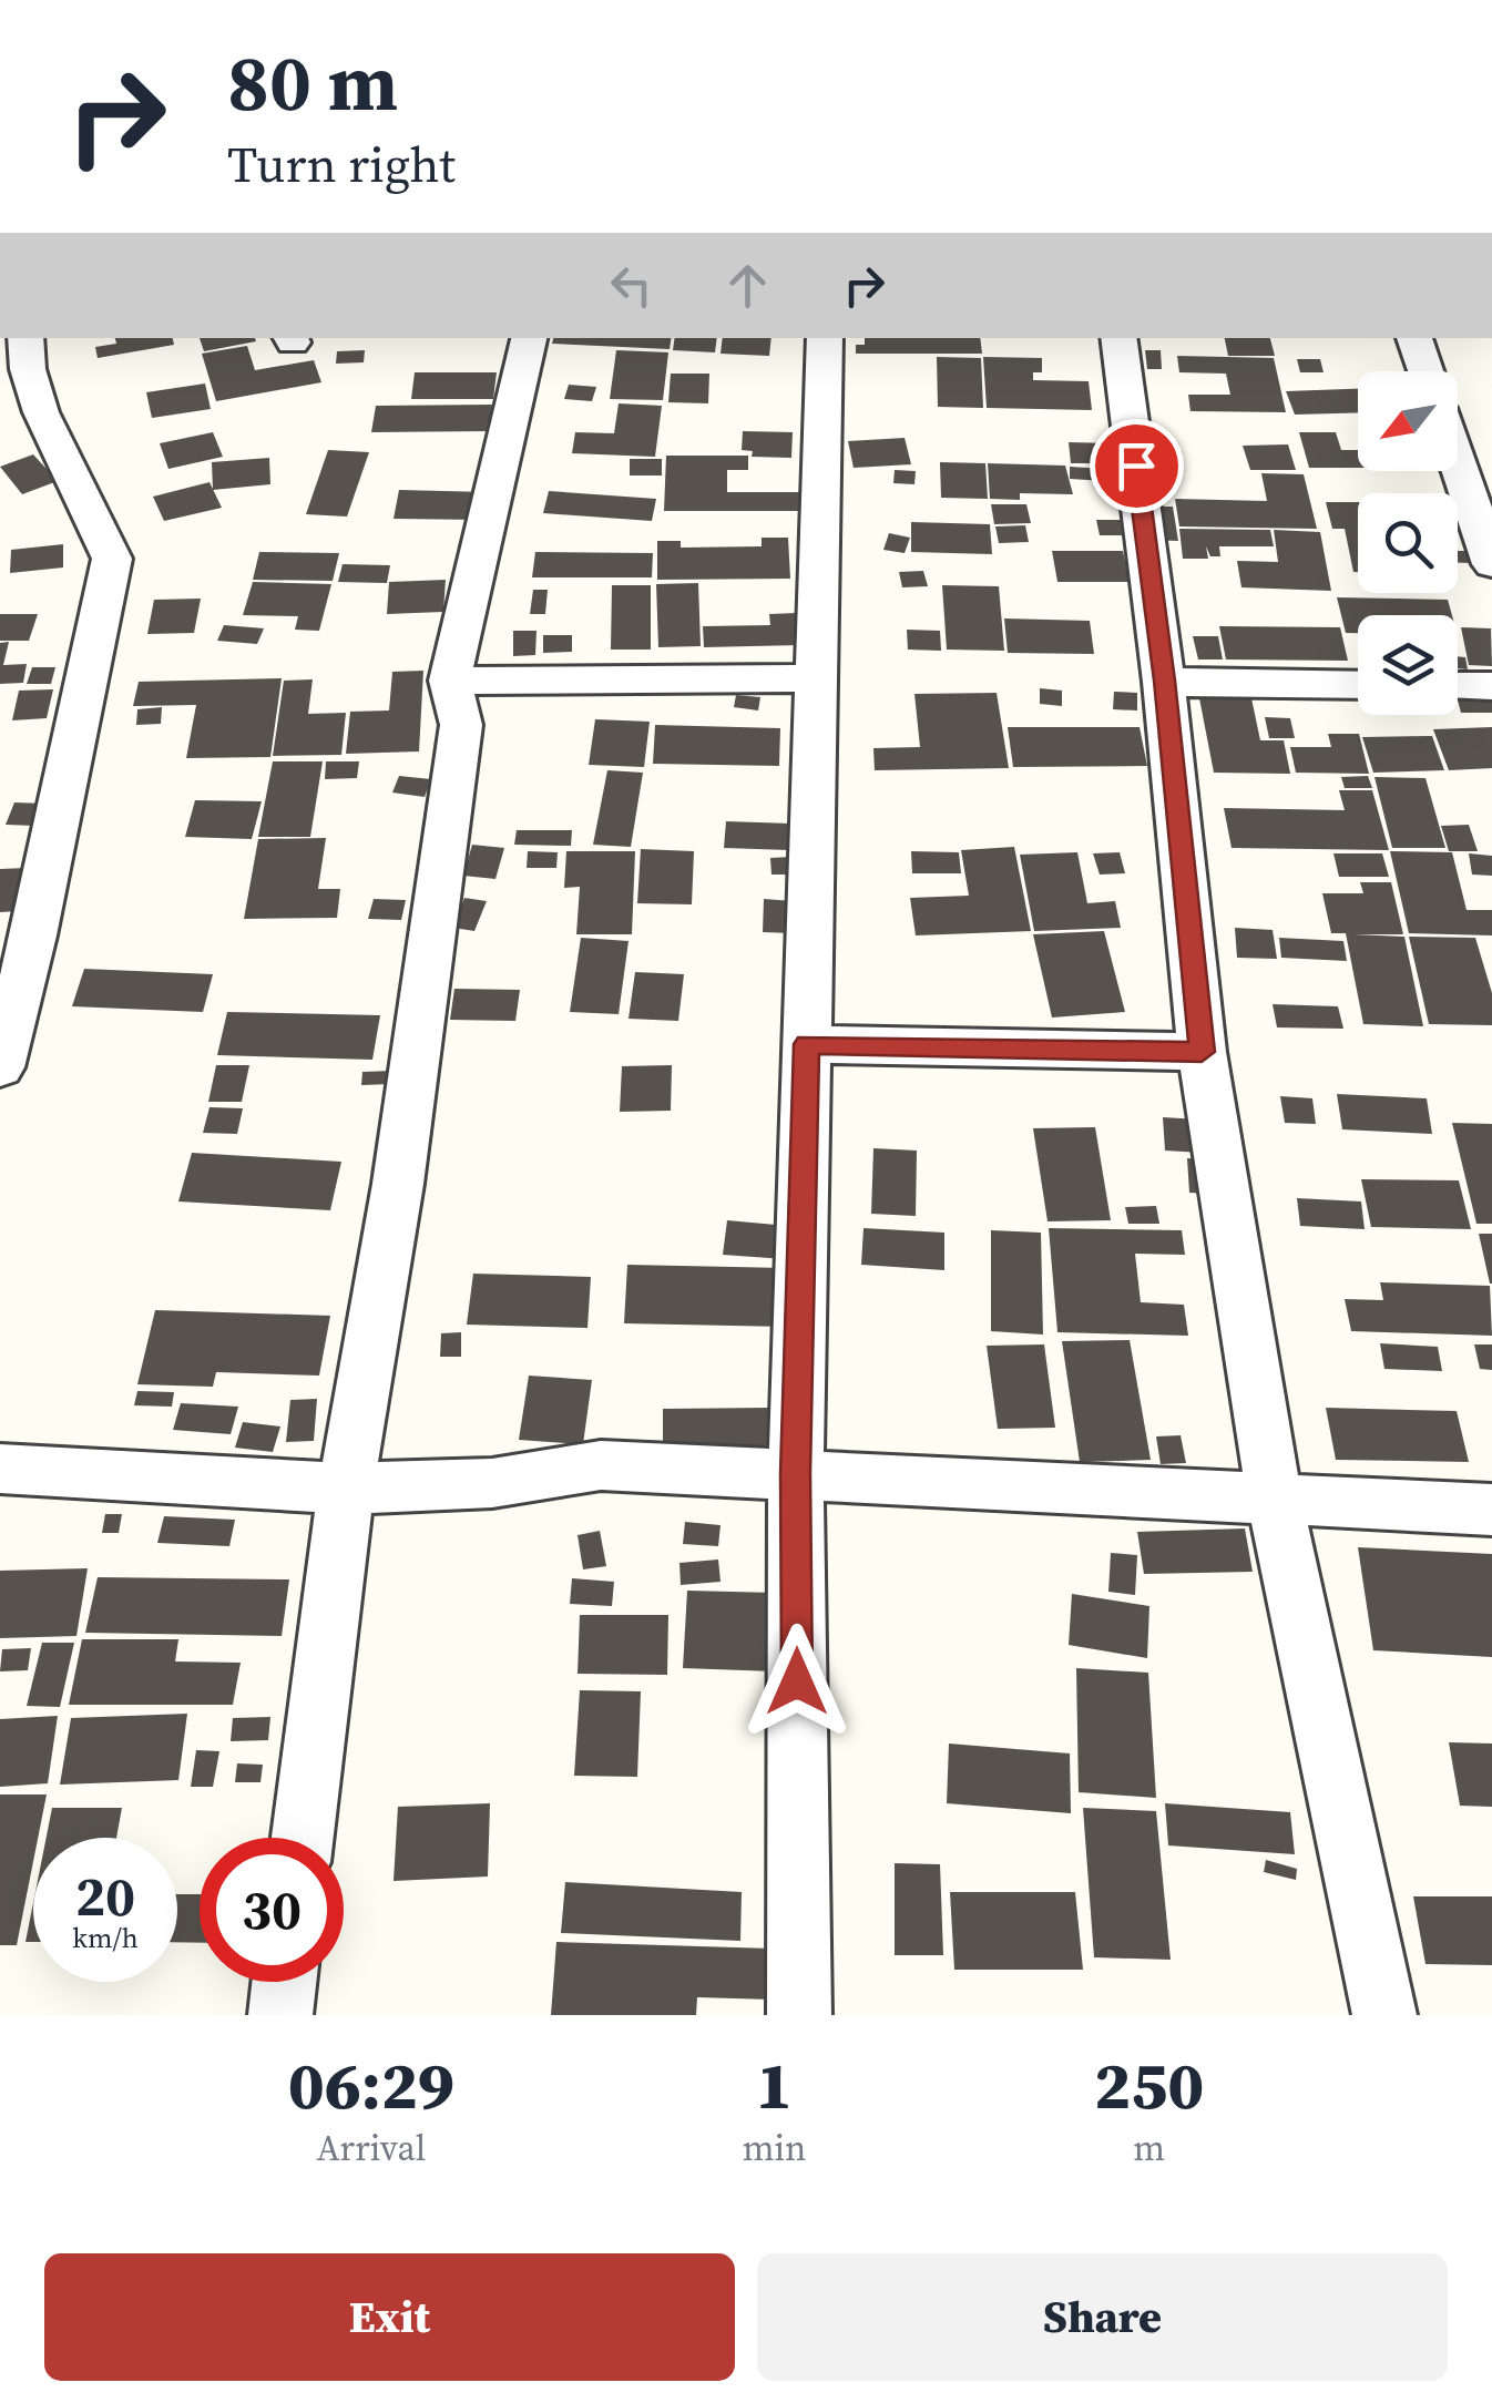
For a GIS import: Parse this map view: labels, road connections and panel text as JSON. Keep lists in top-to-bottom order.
{
  "north": "bottom left",
  "page": {
    "turn": ["80 m", "Turn right"],
    "speed": "20 km/h",
    "limit": "30",
    "eta": [
      "06:29",
      "Arrival",
      "1",
      "min",
      "250",
      "m"
    ],
    "buttons": ["Exit", "Share"]
  }
}
